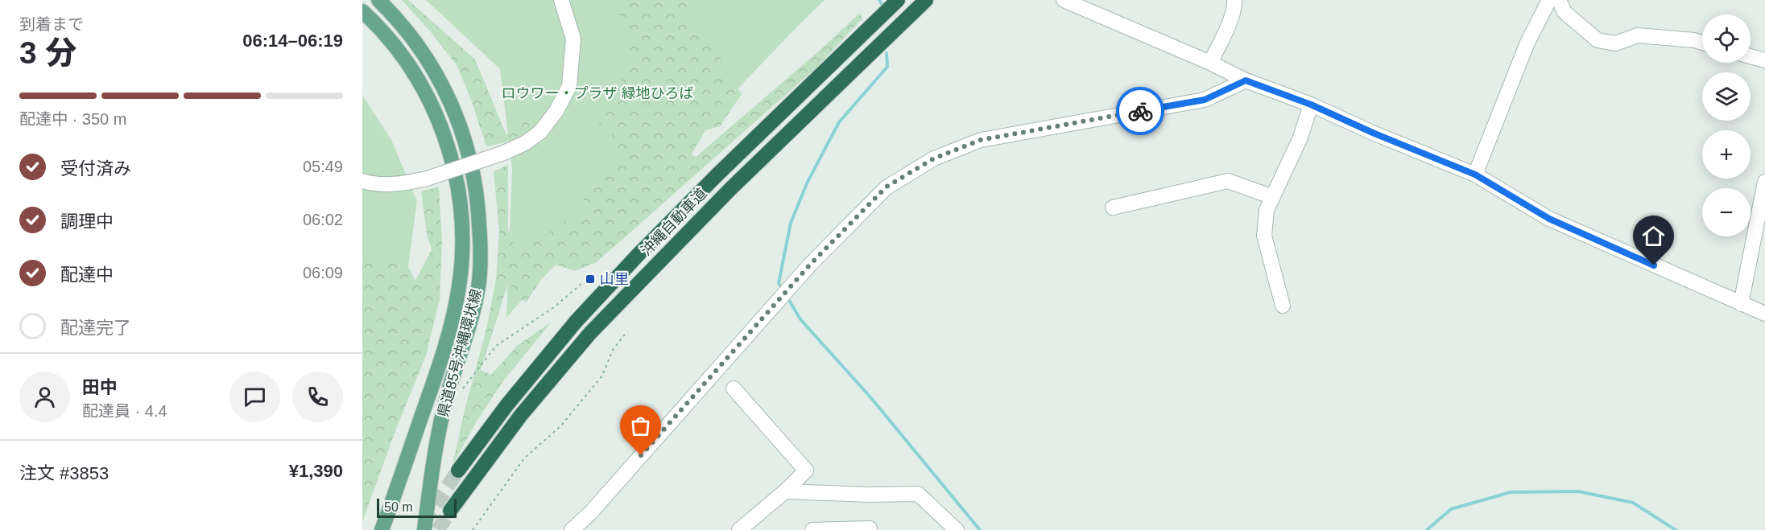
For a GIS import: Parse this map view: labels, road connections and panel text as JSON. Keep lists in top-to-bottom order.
{
  "streets": {
    "highway": ["沖縄自動車道"],
    "main road": ["県道85号沖縄環状線"]
  },
  "parks": ["ロウワー・プラザ 緑地ひろば"],
  "places": {
    "transit": ["山里"]
  },
  "scale_bar": "50 m",
  "page": {
    "heading": ["3 分", "到着まで", "06:14–06:19"],
    "panel": [
      "田中",
      "配達員 · 4.4",
      "注文 #3853",
      "¥1,390"
    ],
    "map_buttons": ["+", "−"],
    "bar": "配達中 · 350 m",
    "list": [
      ["受付済み", "05:49"],
      ["調理中", "06:02"],
      ["配達中", "06:09"],
      "配達完了"
    ],
    "scale": "50 m"
  }
}
